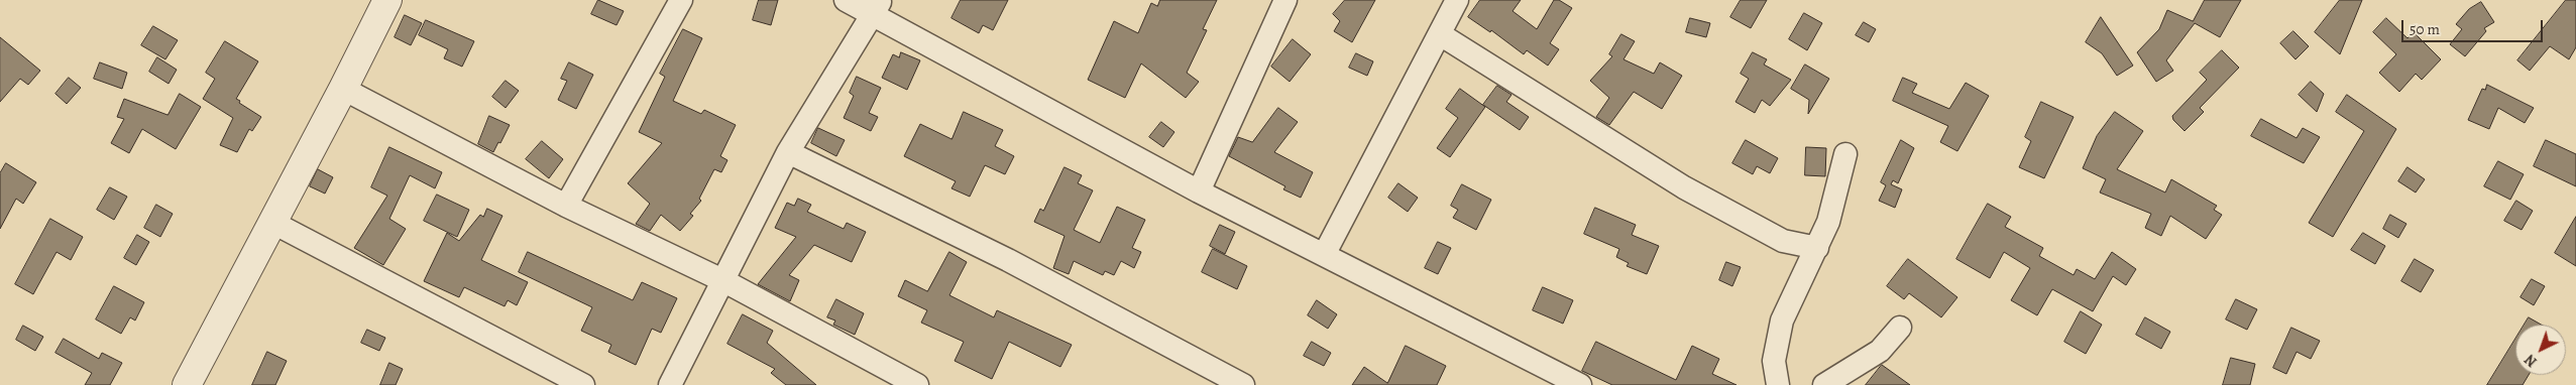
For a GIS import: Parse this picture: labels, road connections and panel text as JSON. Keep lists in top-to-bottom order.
{
  "scale_bar": "50 m",
  "north": "bottom left"
}
